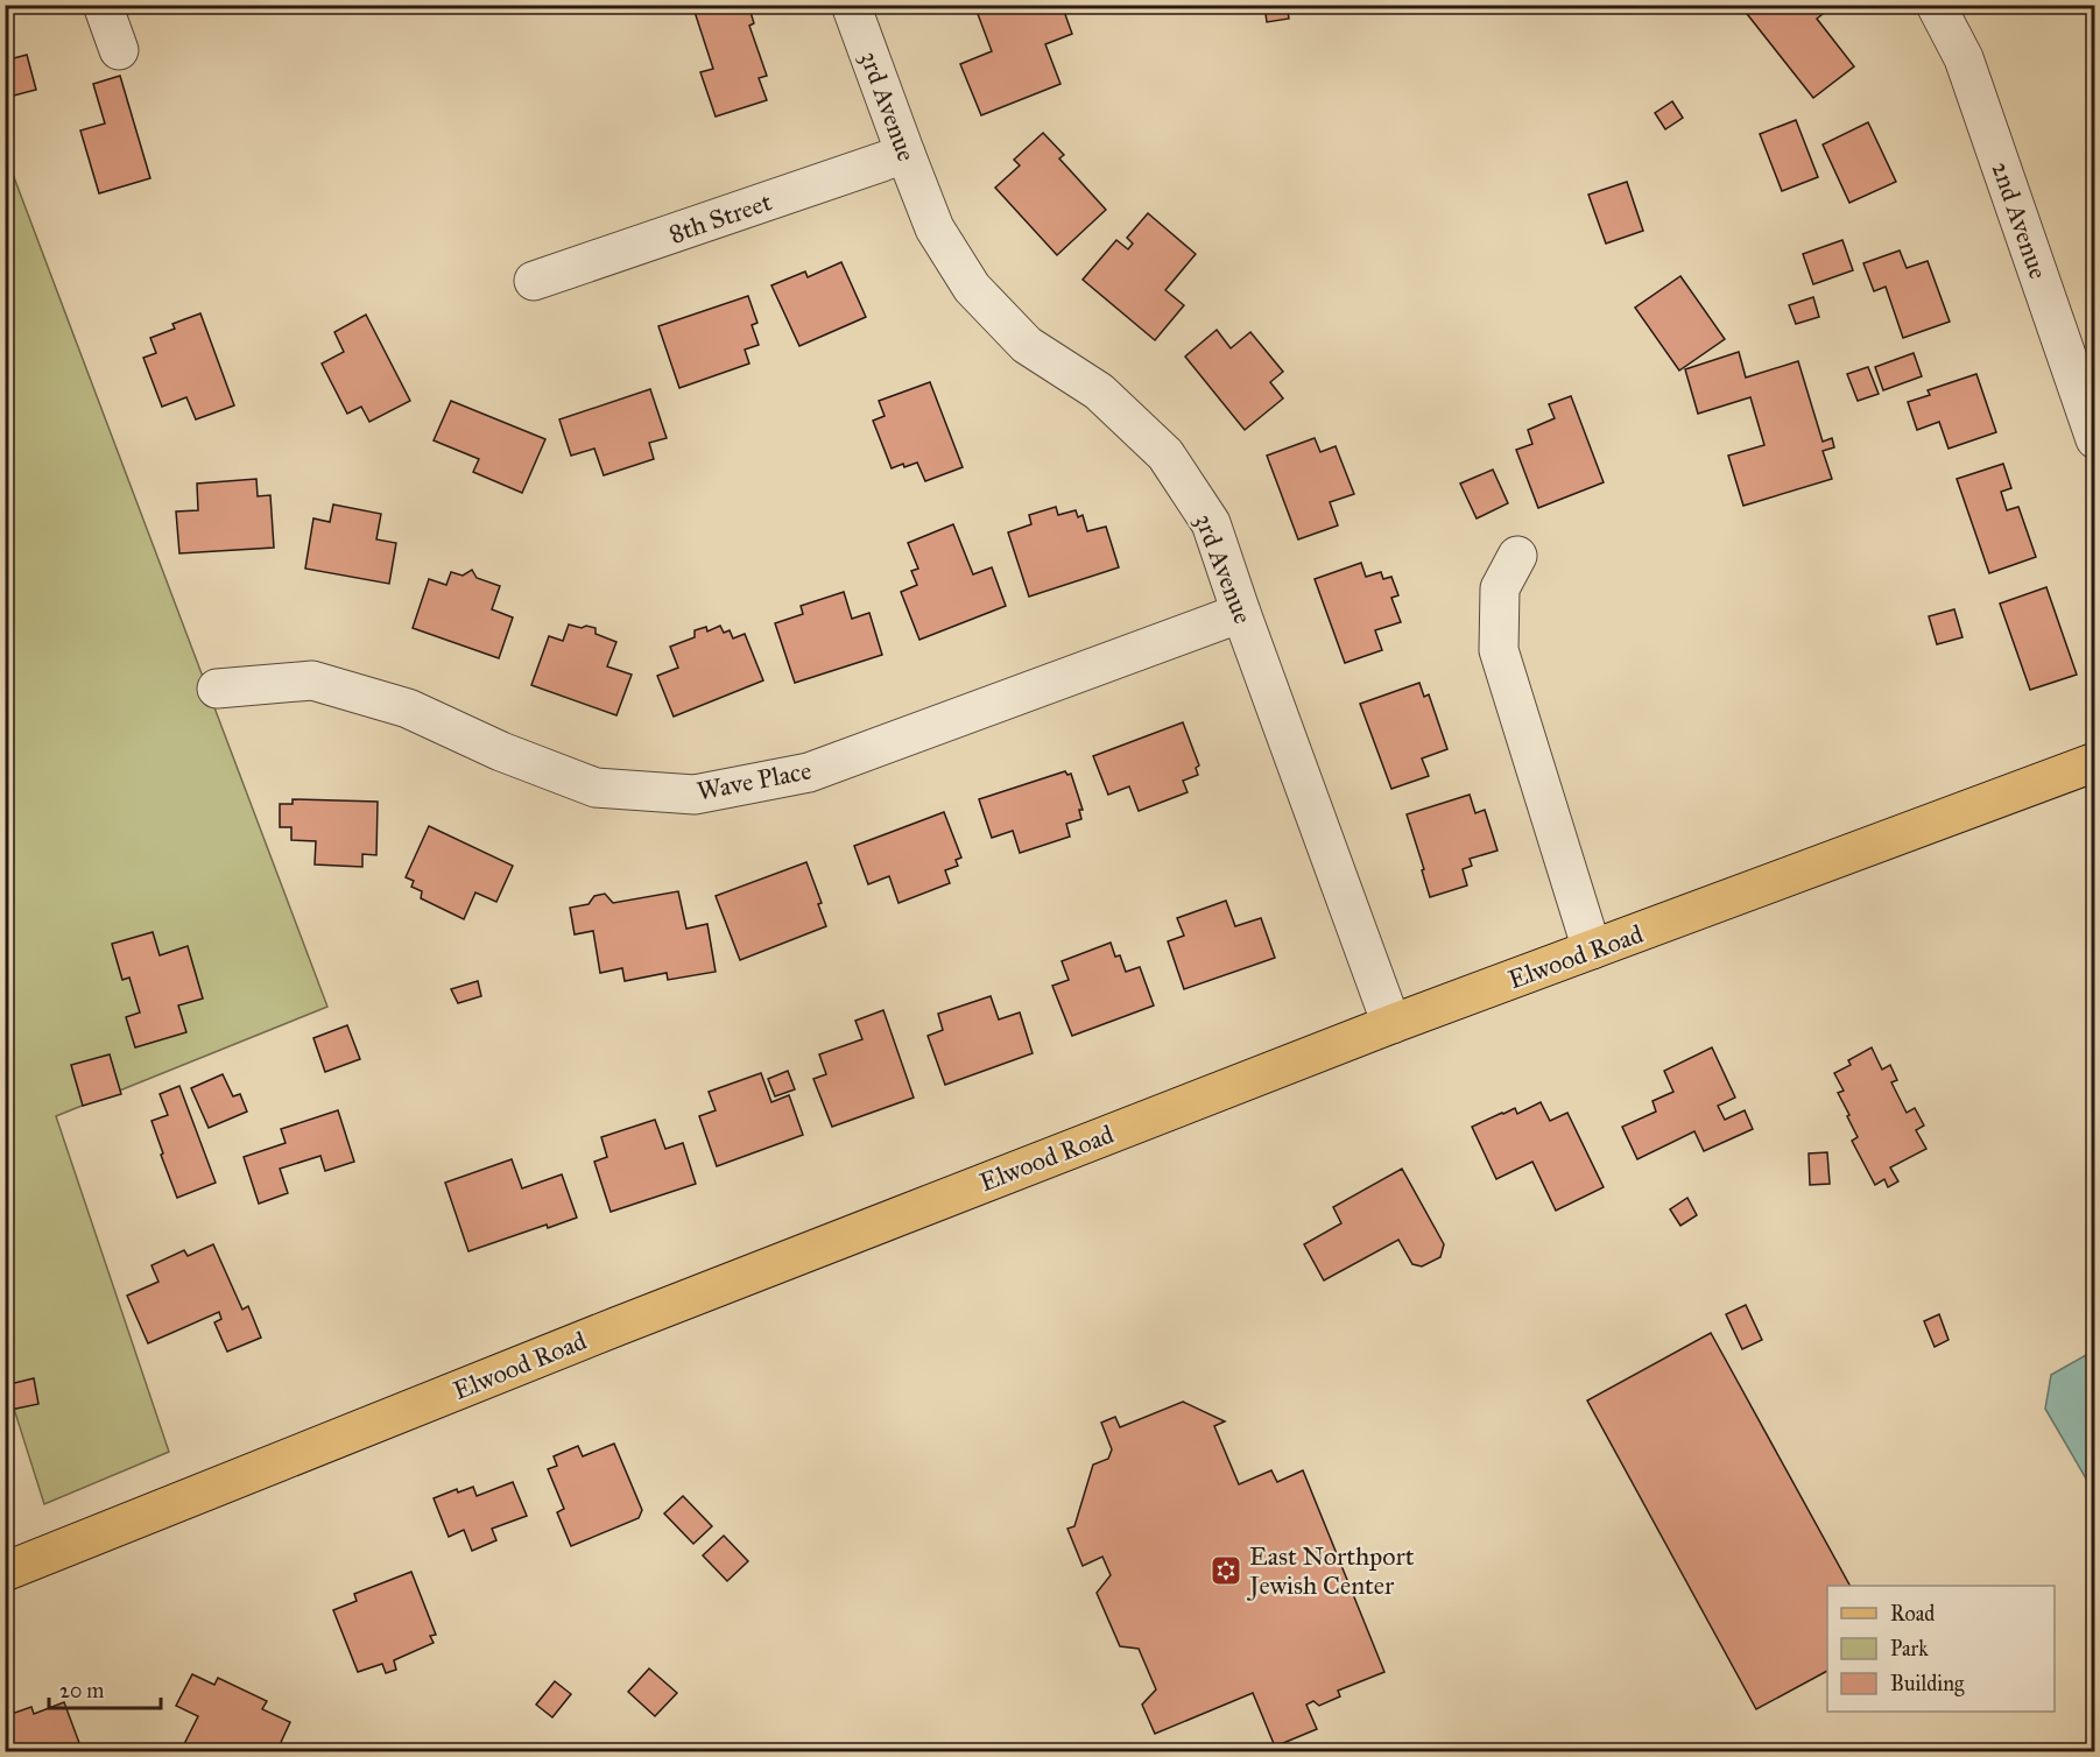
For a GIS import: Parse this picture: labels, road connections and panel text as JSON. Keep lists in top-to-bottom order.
{
  "streets": {
    "main road": ["Elwood Road"],
    "street": [
      "3rd Avenue",
      "8th Street",
      "2nd Avenue",
      "Wave Place"
    ]
  },
  "crossings": [
    ["3rd Avenue", "8th Street"],
    ["3rd Avenue", "Wave Place"],
    ["3rd Avenue", "Elwood Road"]
  ],
  "places": {
    "synagogue": ["East Northport Jewish Center"]
  },
  "legend": ["Road", "Park", "Building"],
  "scale_bar": "20 m"
}
